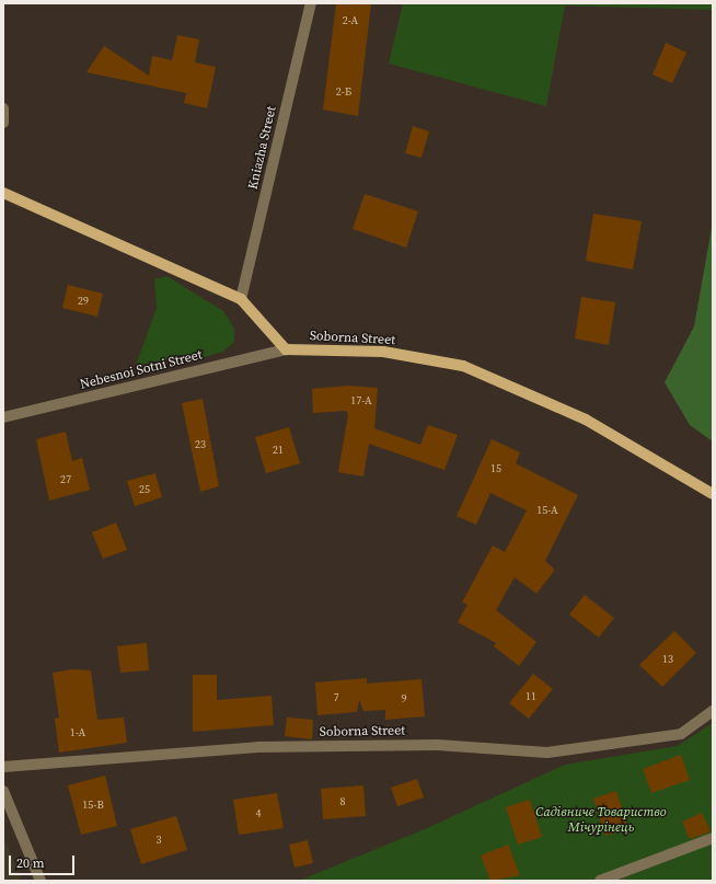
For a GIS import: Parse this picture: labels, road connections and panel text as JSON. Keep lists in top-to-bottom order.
{
  "streets": {
    "main road": ["Soborna Street"],
    "street": ["Kniazha Street", "Nebesnoi Sotni Street"]
  },
  "crossings": [
    ["Soborna Street", "Nebesnoi Sotni Street"]
  ],
  "parks": ["Садівниче Товариство Мічурінець"],
  "house_numbers": [
    "2-А",
    "2-Б",
    "29",
    "17-А",
    "23",
    "21",
    "15",
    "27",
    "25",
    "15-А",
    "13",
    "11",
    "7",
    "9",
    "1-А",
    "8",
    "15-В",
    "4",
    "3"
  ],
  "scale_bar": "20 m"
}
